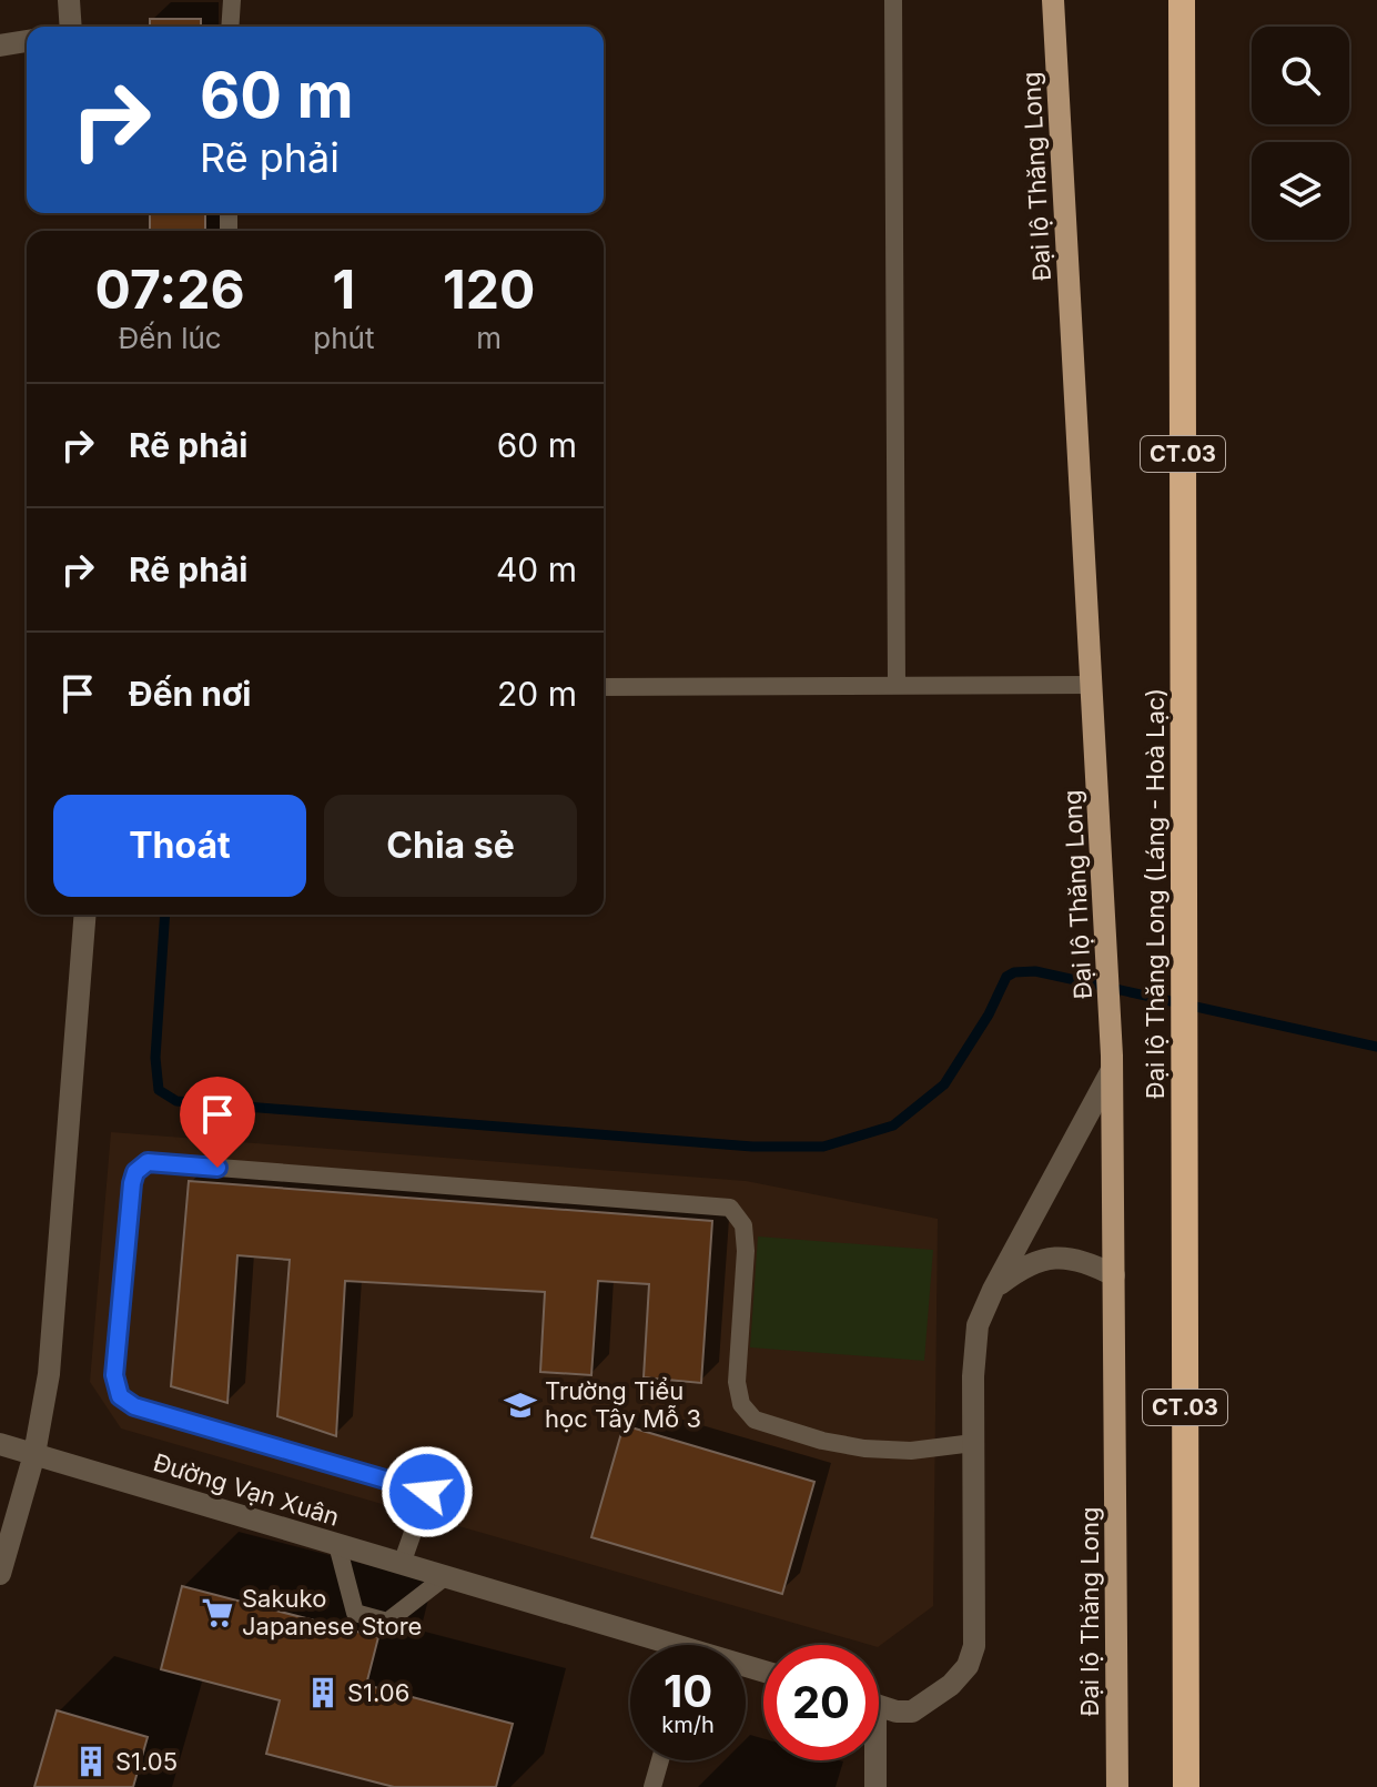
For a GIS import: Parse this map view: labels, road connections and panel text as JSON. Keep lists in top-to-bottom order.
{
  "streets": {
    "highway": ["CT.03", "Đại lộ Thăng Long (Láng - Hoà Lạc)"],
    "main road": ["Đại lộ Thăng Long"],
    "street": ["Đường Vạn Xuân"]
  },
  "places": {
    "school or university": ["Trường Tiểu học Tây Mỗ 3"],
    "supermarket": ["Sakuko Japanese Store"],
    "building": ["S1.06", "S1.05"]
  },
  "page": {
    "turn": ["60 m", "Rẽ phải"],
    "eta": [
      "07:26",
      "Đến lúc",
      "1",
      "phút",
      "120",
      "m"
    ],
    "list": [
      {
        "name": "Rẽ phải",
        "value": "60 m"
      },
      {
        "name": "Rẽ phải",
        "value": "40 m"
      },
      {
        "name": "Đến nơi",
        "value": "20 m"
      }
    ],
    "buttons": ["Thoát", "Chia sẻ"],
    "speed": "10 km/h",
    "limit": "20"
  }
}
